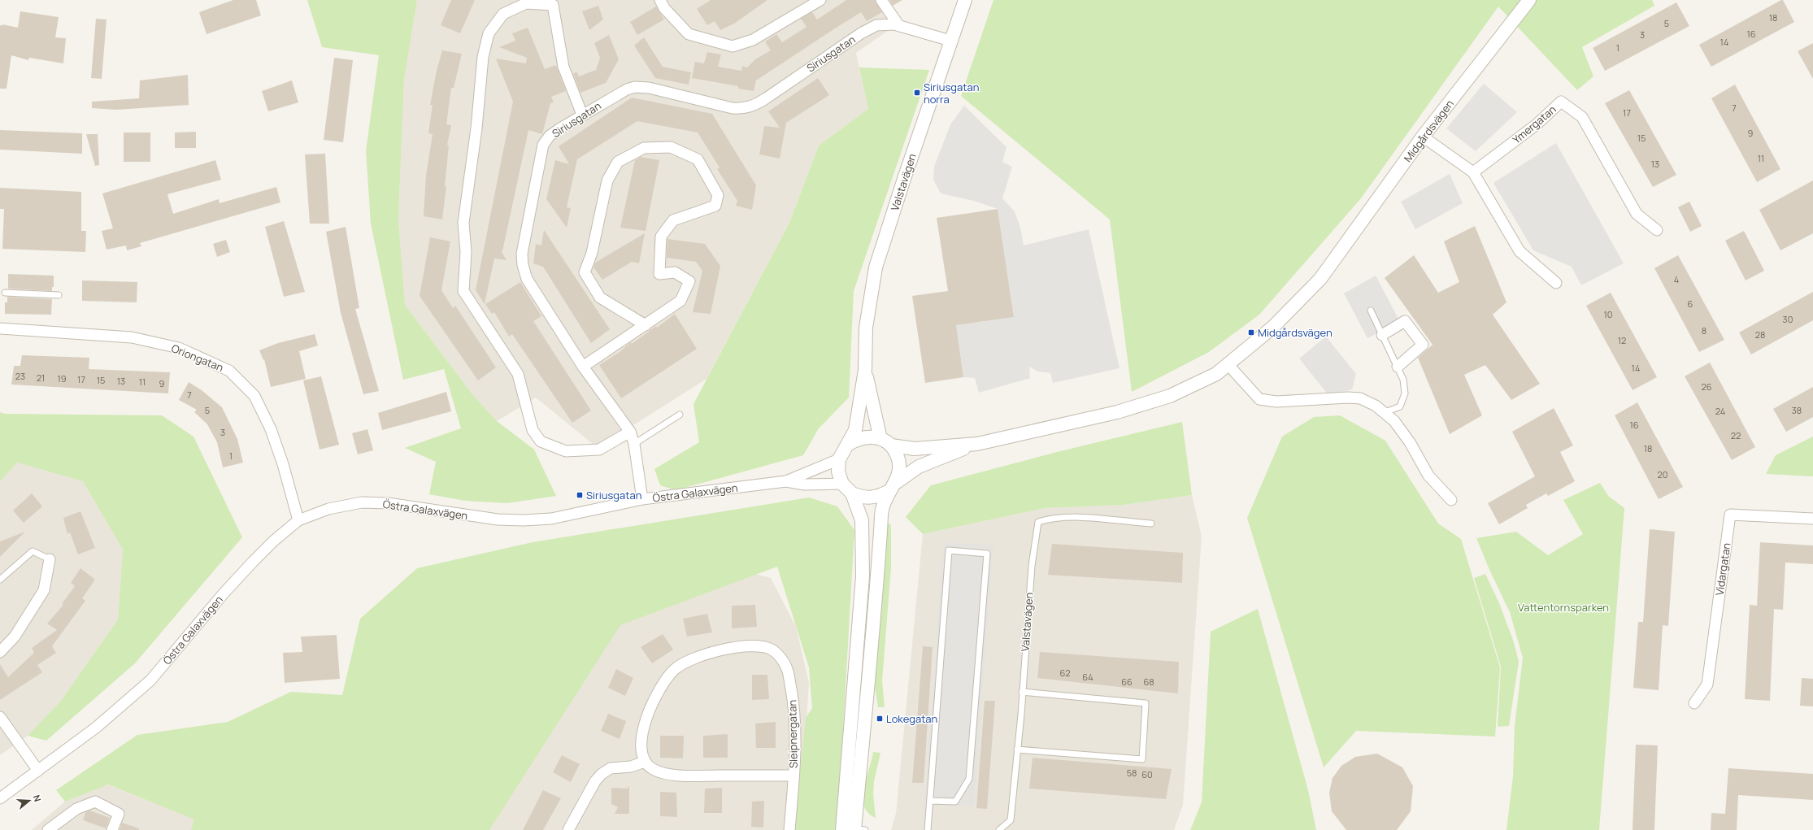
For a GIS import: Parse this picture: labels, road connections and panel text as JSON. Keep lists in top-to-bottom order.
{
  "streets": {
    "street": [
      "Siriusgatan",
      "Ymergatan",
      "Midgårdsvägen",
      "Valstavägen",
      "Oriongatan",
      "Östra Galaxvägen",
      "Vidargatan",
      "Sleipnergatan"
    ]
  },
  "crossings": [
    ["Siriusgatan", "Valstavägen"],
    ["Siriusgatan", "Östra Galaxvägen"],
    ["Midgårdsvägen", "Valstavägen"],
    ["Midgårdsvägen", "Östra Galaxvägen"],
    ["Valstavägen", "Östra Galaxvägen"],
    ["Oriongatan", "Östra Galaxvägen"]
  ],
  "parks": ["Vattentornsparken"],
  "places": {
    "transit": [
      "Siriusgatan norra",
      "Midgårdsvägen",
      "Siriusgatan",
      "Lokegatan"
    ]
  },
  "house_numbers": [
    "18",
    "5",
    "16",
    "3",
    "14",
    "1",
    "7",
    "17",
    "9",
    "15",
    "11",
    "13",
    "4",
    "6",
    "10",
    "30",
    "8",
    "28",
    "12",
    "14",
    "23",
    "21",
    "19",
    "17",
    "15",
    "13",
    "11",
    "9",
    "26",
    "7",
    "5",
    "38",
    "24",
    "16",
    "3",
    "22",
    "18",
    "1",
    "20",
    "62",
    "64",
    "66",
    "68",
    "58",
    "60"
  ],
  "north": "right"
}
